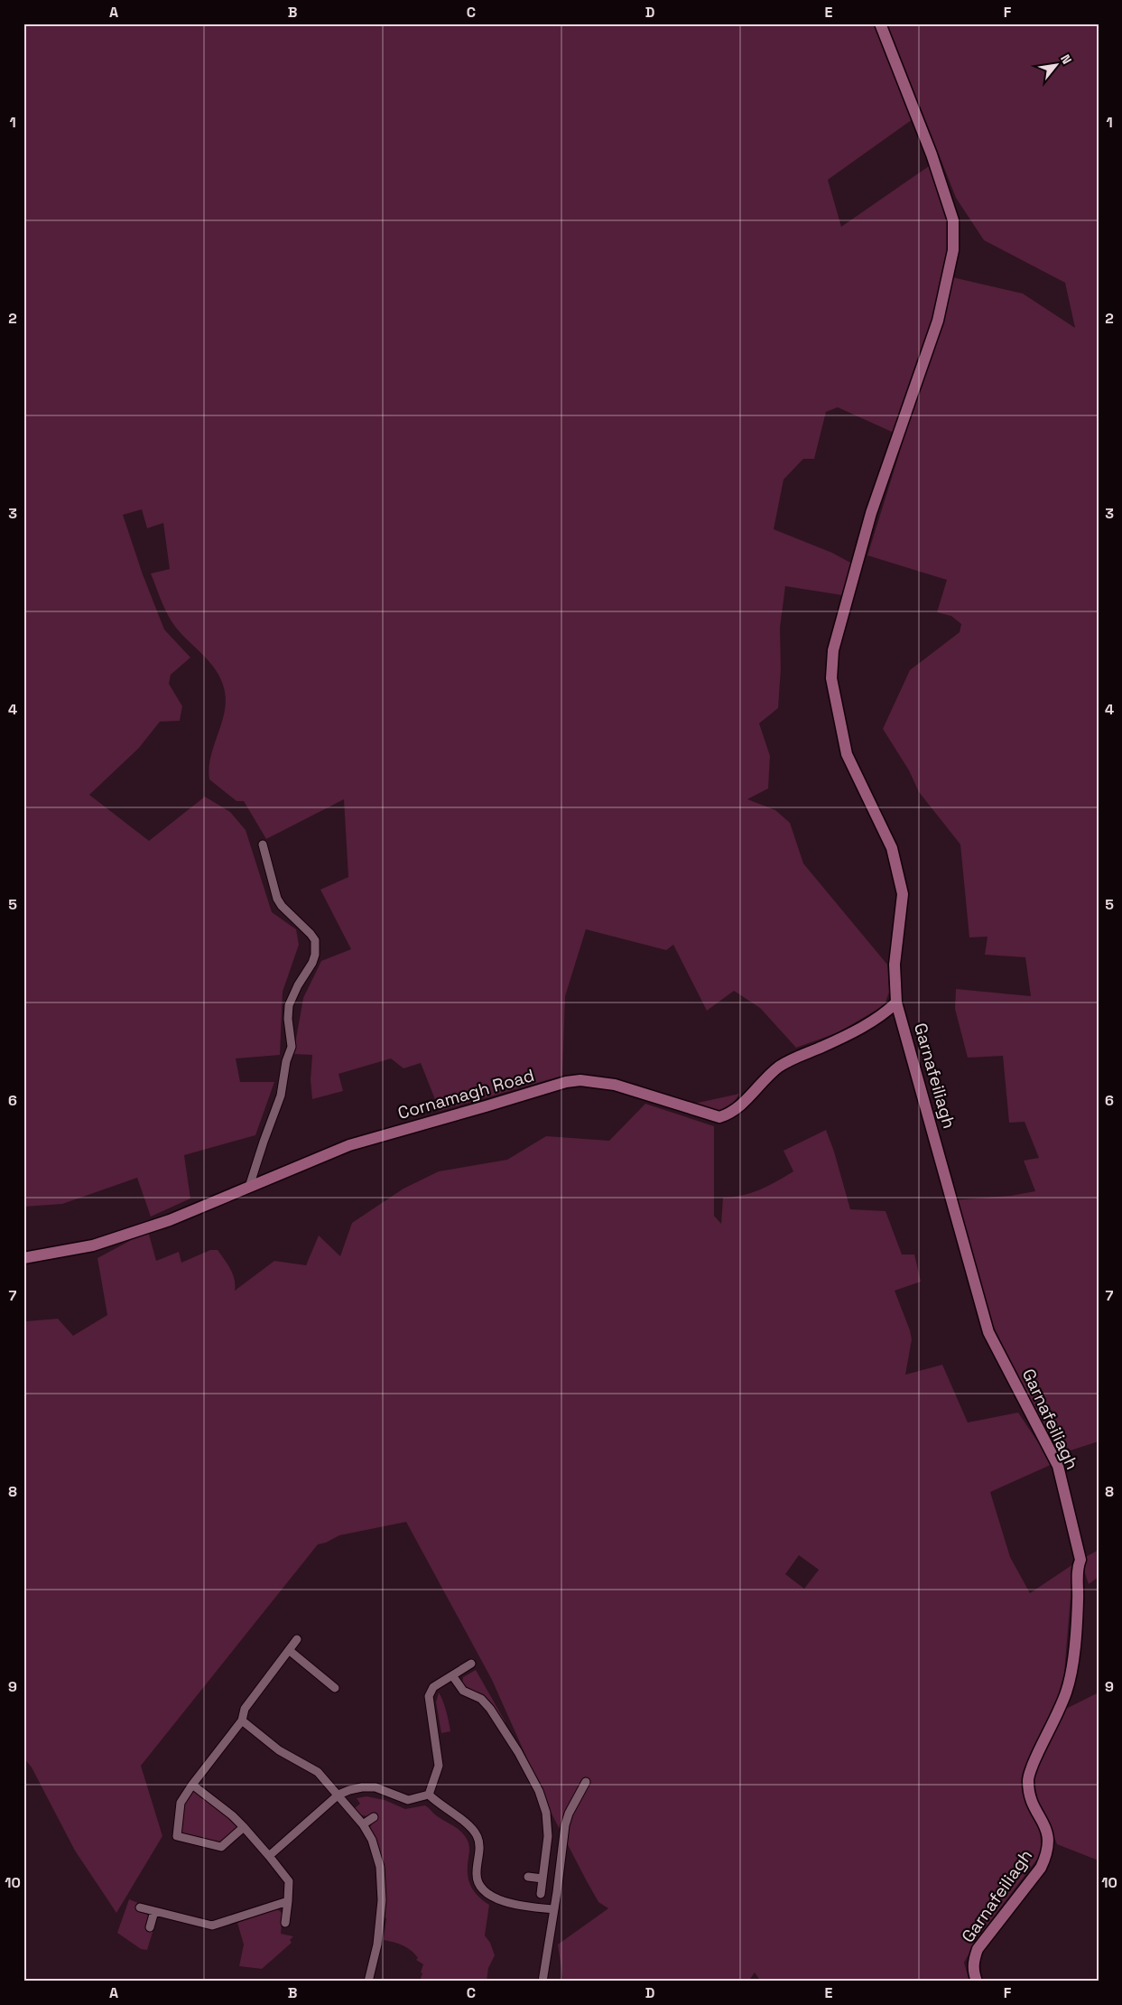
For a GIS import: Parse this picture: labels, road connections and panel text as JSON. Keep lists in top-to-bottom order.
{
  "streets": {
    "street": ["Garnafeiliagh", "Cornamagh Road"]
  },
  "crossings": [
    ["Garnafeiliagh", "Cornamagh Road"]
  ],
  "north": "top right",
  "grid": {
    "columns": [
      "A",
      "B",
      "C",
      "D",
      "E",
      "F"
    ],
    "rows": [
      "1",
      "2",
      "3",
      "4",
      "5",
      "6",
      "7",
      "8",
      "9",
      "10"
    ]
  }
}
